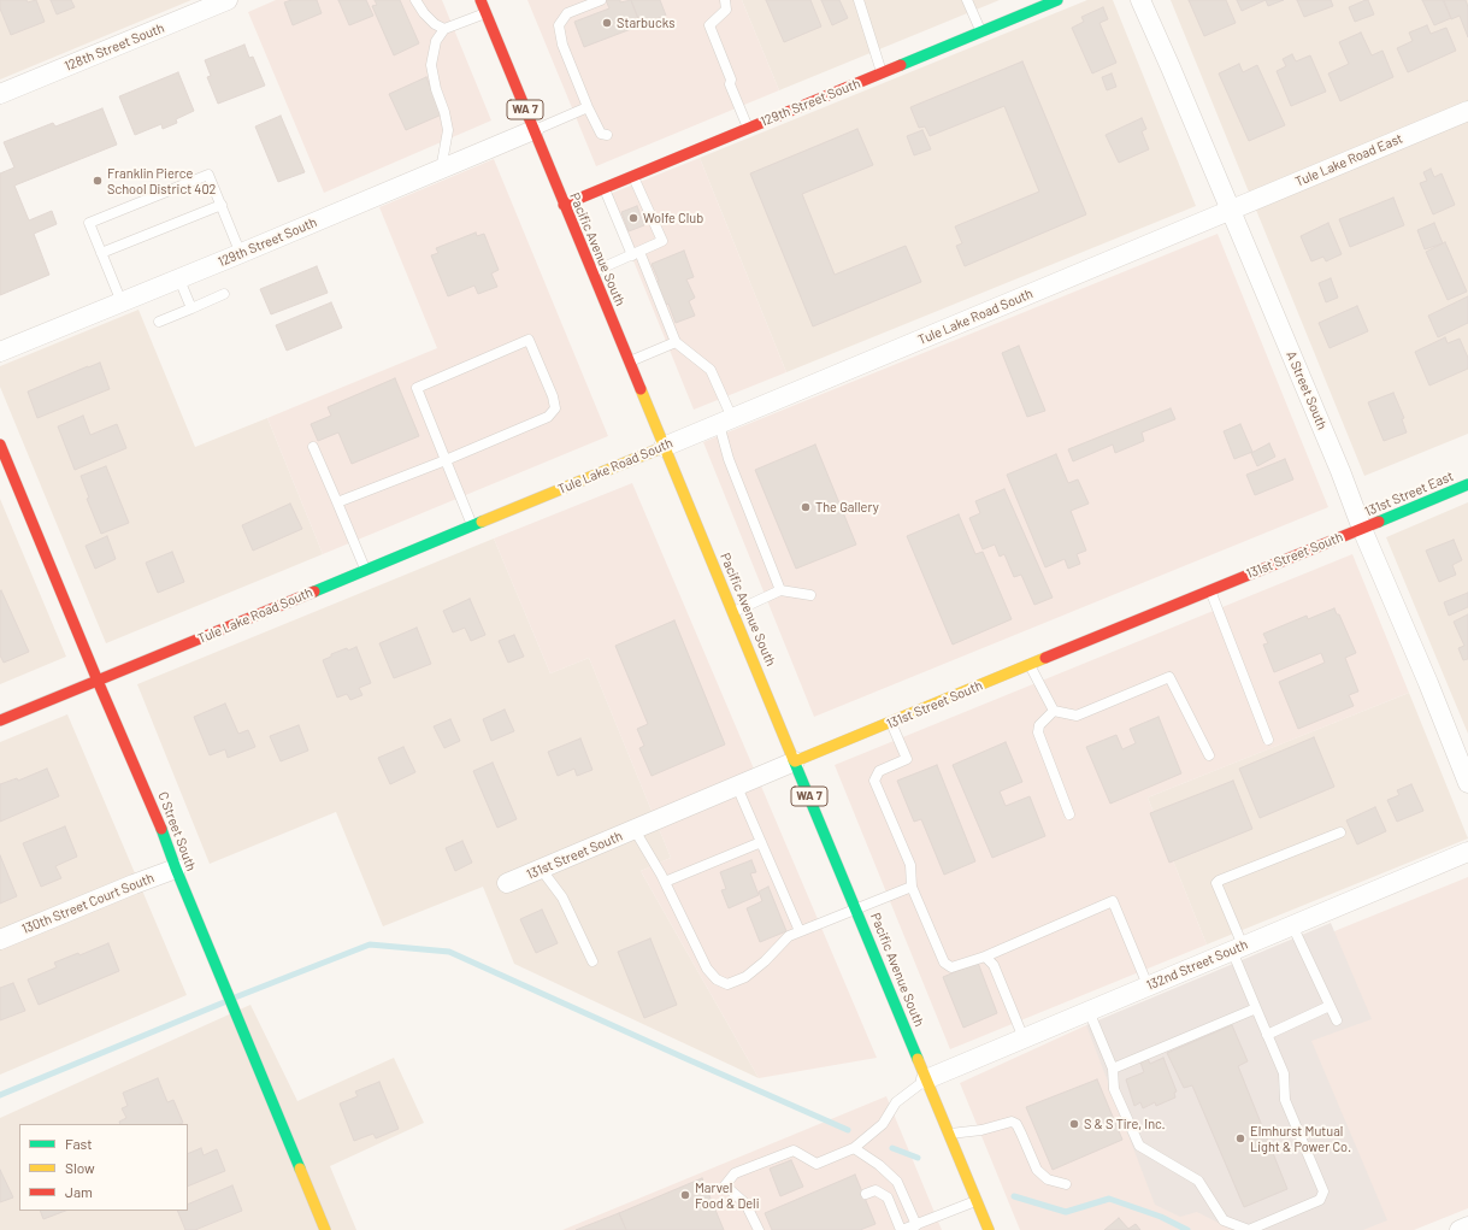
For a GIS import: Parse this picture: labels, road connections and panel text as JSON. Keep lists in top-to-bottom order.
{
  "streets": {
    "street": [
      "128th Street South",
      "129th Street South",
      "WA 7",
      "Tule Lake Road East",
      "Pacific Avenue South",
      "Tule Lake Road South",
      "A Street South",
      "131st Street East",
      "131st Street South",
      "C Street South",
      "130th Street Court South",
      "132nd Street South"
    ]
  },
  "crossings": [
    ["129th Street South", "Pacific Avenue South"],
    ["Tule Lake Road East", "Tule Lake Road South"],
    ["Tule Lake Road East", "A Street South"],
    ["Pacific Avenue South", "Tule Lake Road South"],
    ["Pacific Avenue South", "131st Street South"],
    ["Pacific Avenue South", "132nd Street South"],
    ["Tule Lake Road South", "A Street South"],
    ["Tule Lake Road South", "C Street South"],
    ["A Street South", "131st Street East"],
    ["A Street South", "131st Street South"],
    ["131st Street East", "131st Street South"],
    ["C Street South", "130th Street Court South"]
  ],
  "places": [
    "Starbucks",
    "Franklin Pierce School District 402",
    "Wolfe Club",
    "The Gallery",
    "S & S Tire, Inc.",
    "Elmhurst Mutual Light & Power Co.",
    "Marvel Food & Deli"
  ],
  "legend": ["Fast", "Slow", "Jam"]
}
